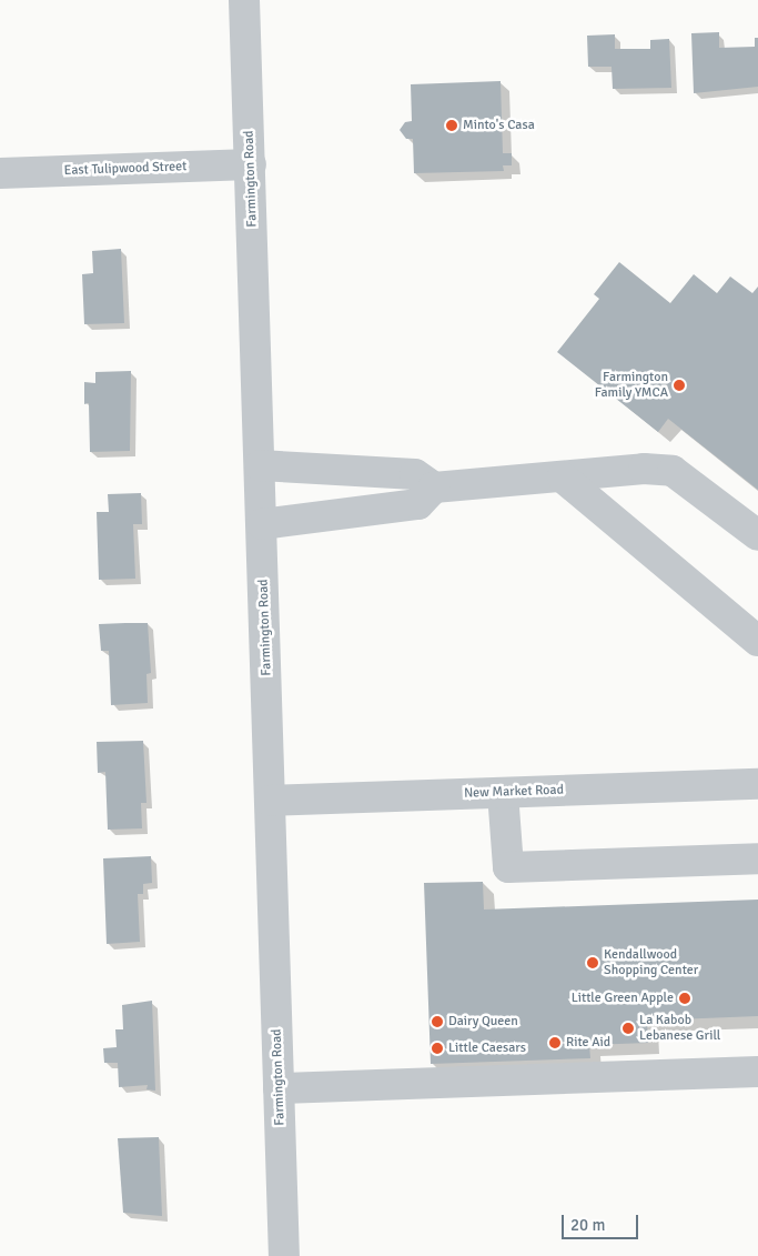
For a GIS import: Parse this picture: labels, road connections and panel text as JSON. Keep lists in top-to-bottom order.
{
  "streets": {
    "street": ["East Tulipwood Street", "Farmington Road", "New Market Road"]
  },
  "crossings": [
    ["East Tulipwood Street", "Farmington Road"],
    ["Farmington Road", "New Market Road"]
  ],
  "places": [
    "Minto's Casa",
    "Farmington Family YMCA",
    "Kendallwood Shopping Center",
    "Little Green Apple",
    "Dairy Queen",
    "La Kabob Lebanese Grill",
    "Rite Aid",
    "Little Caesars"
  ],
  "scale_bar": "20 m"
}
